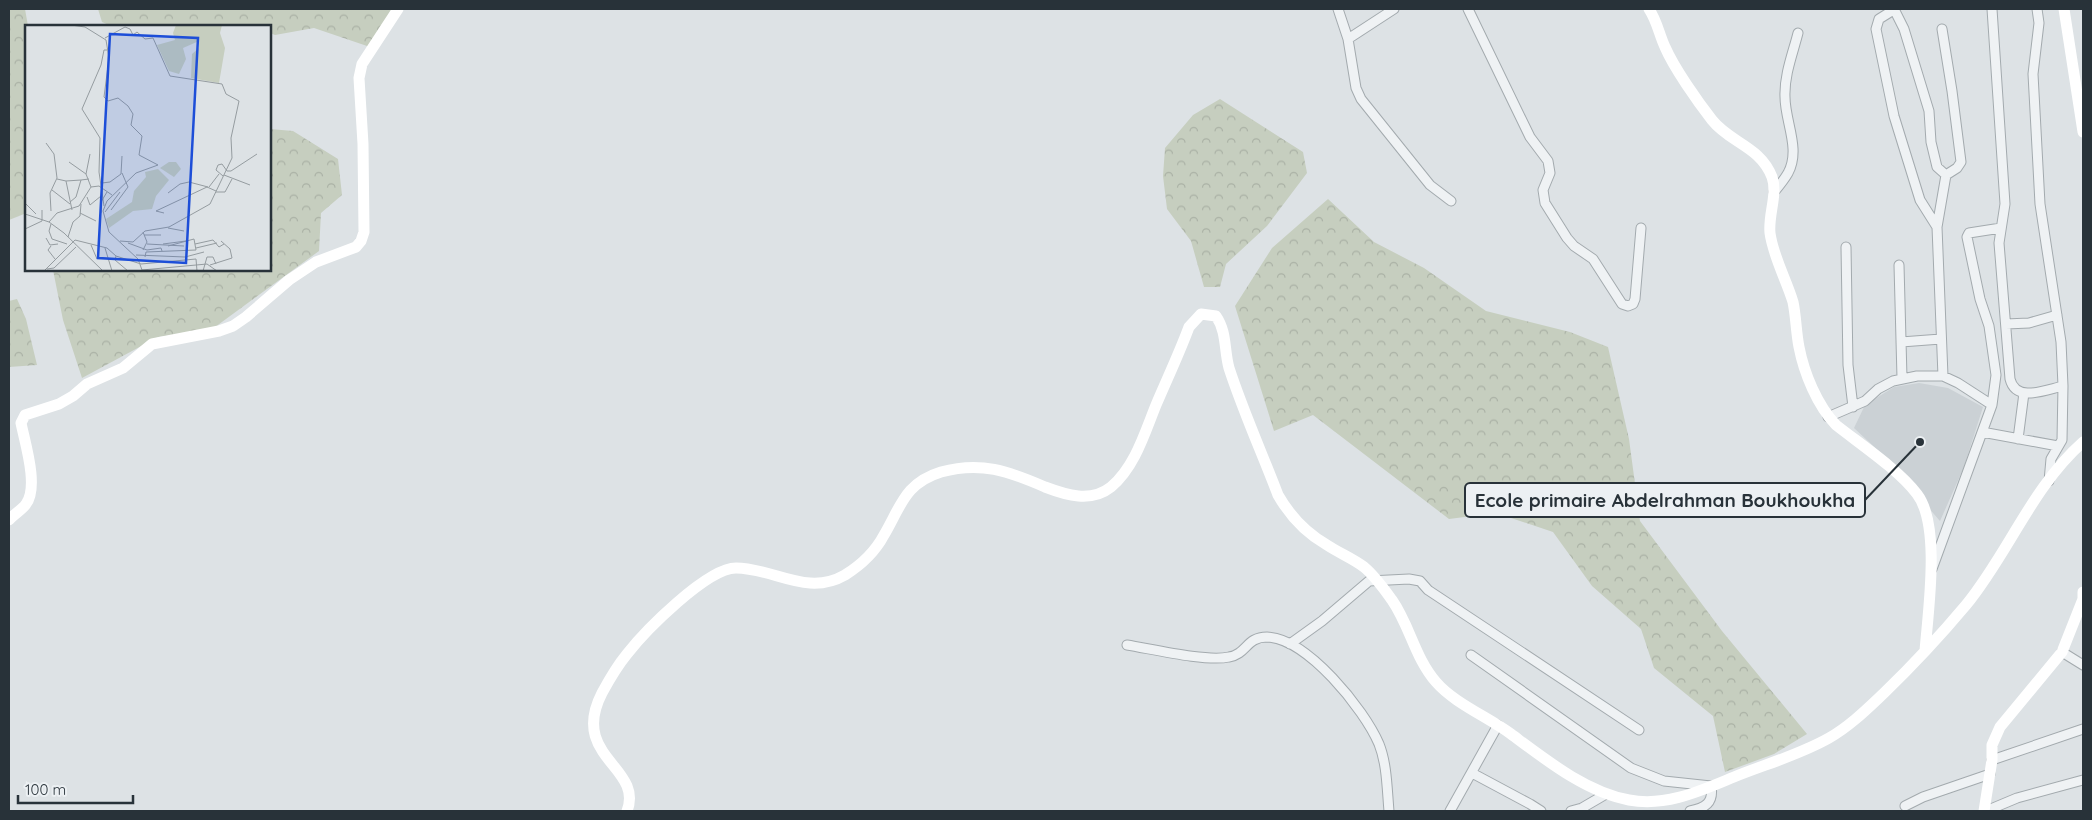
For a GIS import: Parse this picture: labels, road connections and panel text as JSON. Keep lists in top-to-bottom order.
{
  "places": ["Ecole primaire Abdelrahman Boukhoukha"],
  "scale_bar": "100 m"
}
